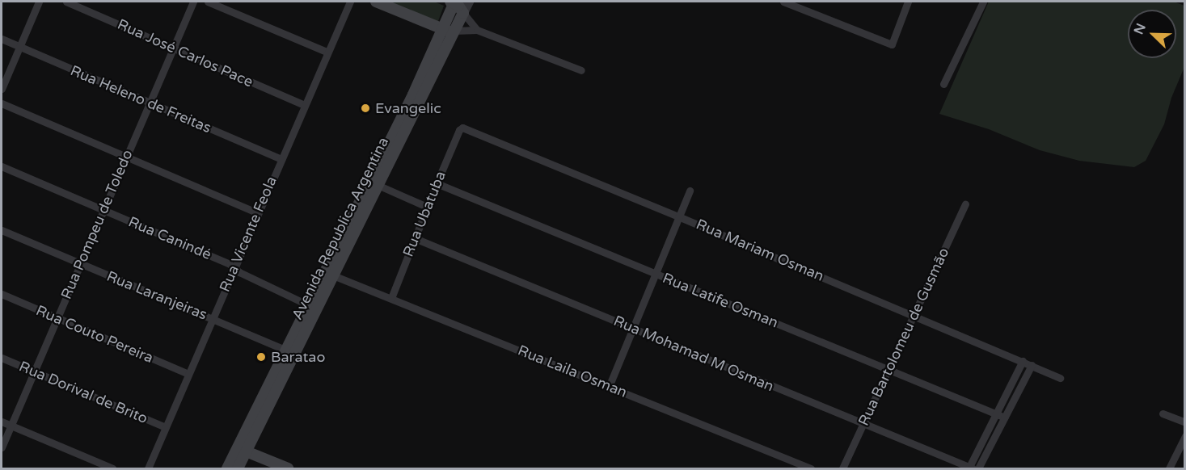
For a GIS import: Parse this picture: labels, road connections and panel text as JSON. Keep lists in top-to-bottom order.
{
  "streets": {
    "main road": ["Avenida Republica Argentina"],
    "street": [
      "Rua José Carlos Pace",
      "Rua Heleno de Freitas",
      "Rua Ubatuba",
      "Rua Pompeu de Toledo",
      "Rua Vicente Feola",
      "Rua Canindé",
      "Rua Mariam Osman",
      "Rua Laranjeiras",
      "Rua Latife Osman",
      "Rua Couto Pereira",
      "Rua Bartolomeu de Gusmão",
      "Rua Mohamad M Osman",
      "Rua Laila Osman",
      "Rua Dorival de Brito"
    ]
  },
  "crossings": [
    ["Rua José Carlos Pace", "Rua Pompeu de Toledo"],
    ["Rua José Carlos Pace", "Rua Vicente Feola"],
    ["Rua Heleno de Freitas", "Rua Pompeu de Toledo"],
    ["Rua Heleno de Freitas", "Rua Vicente Feola"],
    ["Rua Ubatuba", "Rua Mariam Osman"],
    ["Rua Ubatuba", "Rua Latife Osman"],
    ["Rua Ubatuba", "Rua Mohamad M Osman"],
    ["Rua Ubatuba", "Rua Laila Osman"],
    ["Rua Pompeu de Toledo", "Rua Canindé"],
    ["Rua Pompeu de Toledo", "Rua Laranjeiras"],
    ["Rua Pompeu de Toledo", "Rua Couto Pereira"],
    ["Rua Pompeu de Toledo", "Rua Dorival de Brito"],
    ["Avenida Republica Argentina", "Rua Canindé"],
    ["Avenida Republica Argentina", "Rua Laranjeiras"],
    ["Avenida Republica Argentina", "Rua Laila Osman"],
    ["Rua Vicente Feola", "Rua Canindé"],
    ["Rua Vicente Feola", "Rua Laranjeiras"],
    ["Rua Vicente Feola", "Rua Couto Pereira"],
    ["Rua Vicente Feola", "Rua Dorival de Brito"],
    ["Rua Mariam Osman", "Rua Bartolomeu de Gusmão"],
    ["Rua Latife Osman", "Rua Bartolomeu de Gusmão"],
    ["Rua Bartolomeu de Gusmão", "Rua Mohamad M Osman"]
  ],
  "places": ["Evangelic", "Baratao"],
  "north": "top left"
}
